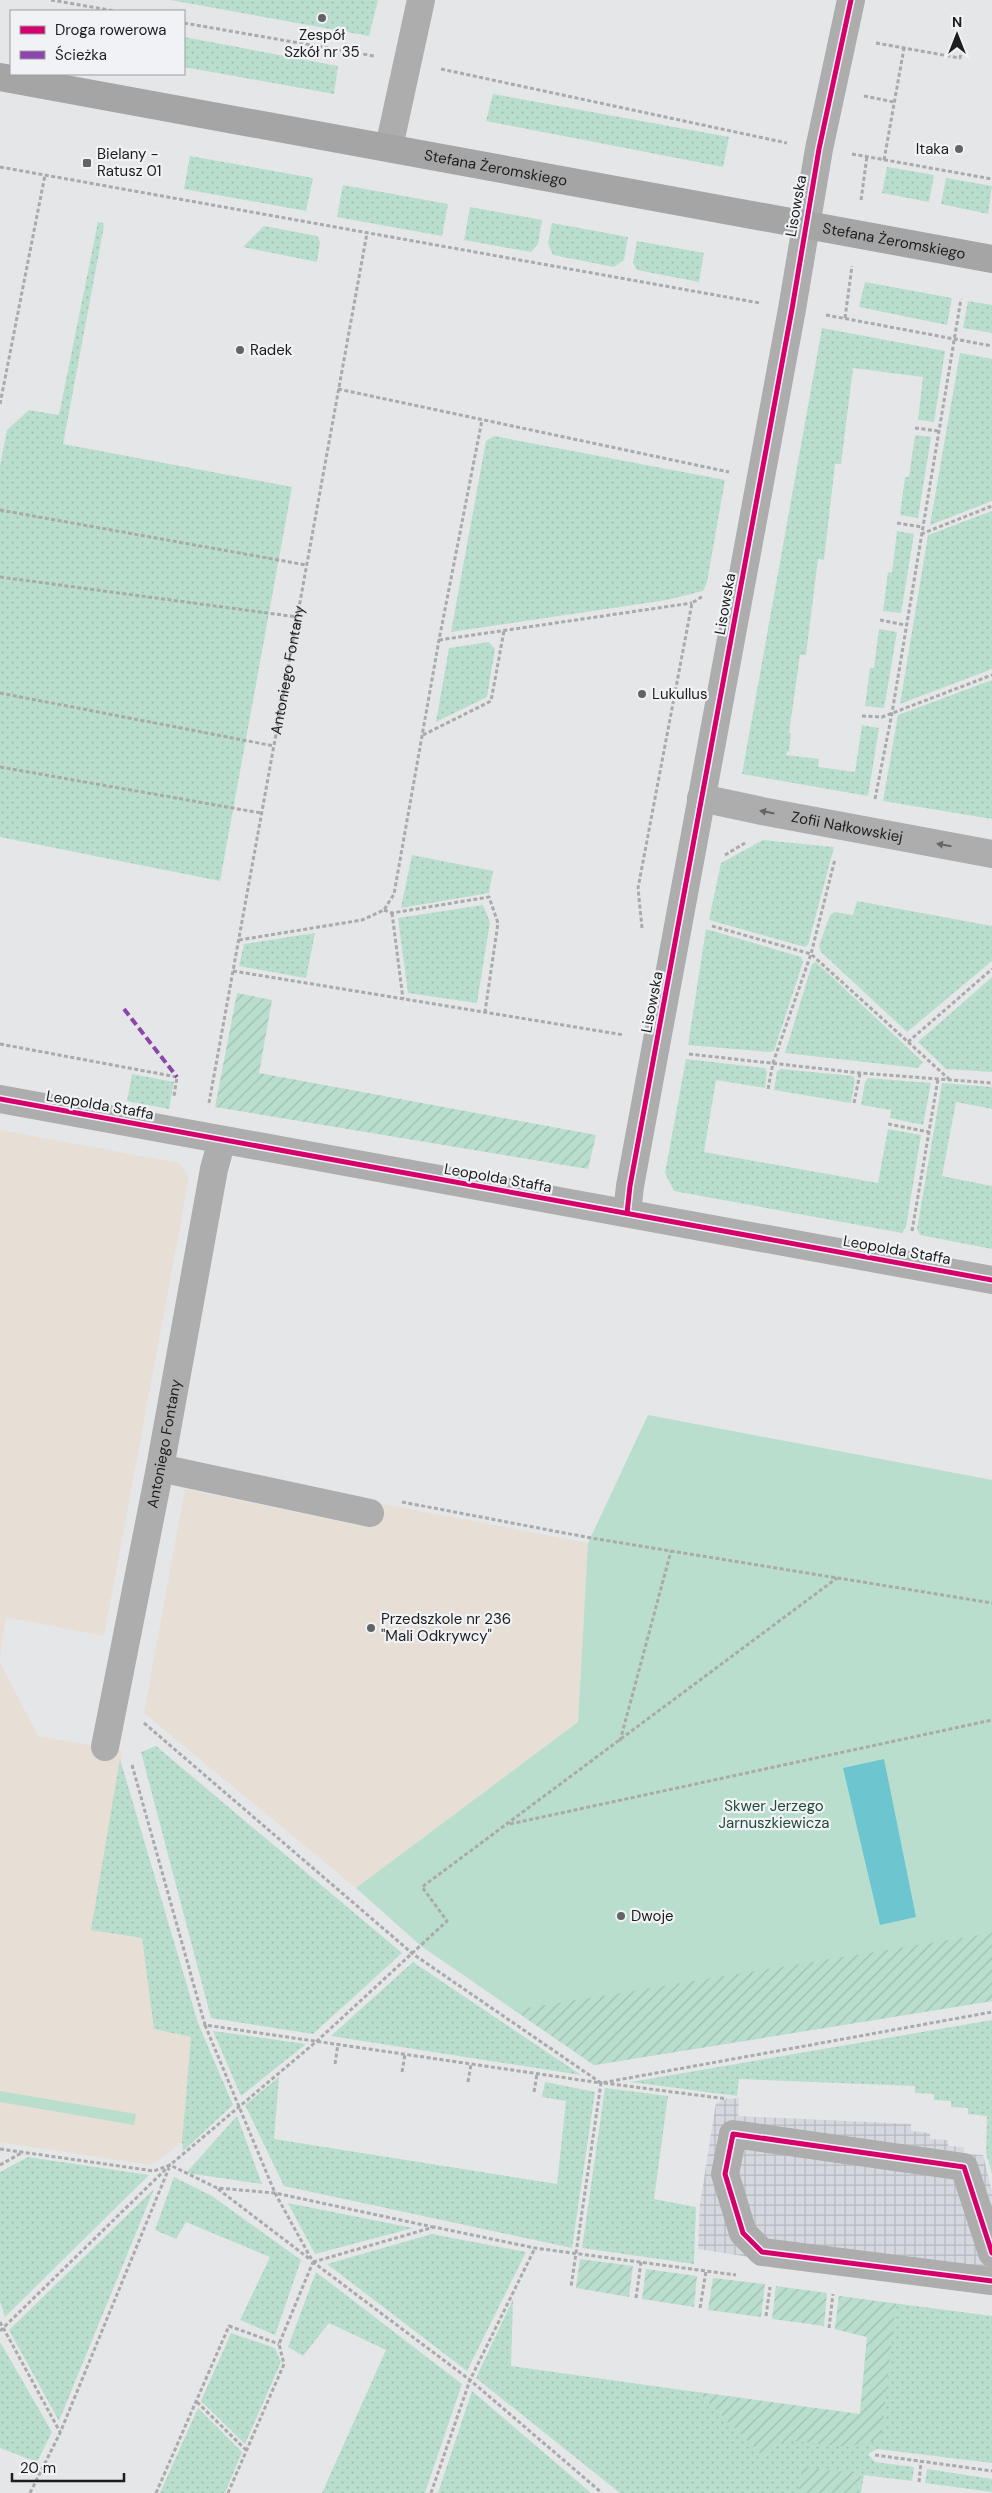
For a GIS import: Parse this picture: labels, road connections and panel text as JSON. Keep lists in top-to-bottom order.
{
  "streets": {
    "main road": ["Stefana Żeromskiego"],
    "street": [
      "Lisowska",
      "Antoniego Fontany",
      "Zofii Nałkowskiej",
      "Leopolda Staffa"
    ]
  },
  "crossings": [
    ["Stefana Żeromskiego", "Lisowska"],
    ["Lisowska", "Zofii Nałkowskiej"],
    ["Lisowska", "Leopolda Staffa"],
    ["Antoniego Fontany", "Leopolda Staffa"]
  ],
  "one_way": ["Zofii Nałkowskiej"],
  "parks": ["Skwer Jerzego Jarnuszkiewicza"],
  "places": {
    "other": [
      "Zespół Szkół nr 35",
      "Itaka",
      "Radek",
      "Lukullus",
      "Przedszkole nr 236 \"Mali Odkrywcy\"",
      "Dwoje"
    ],
    "transit": ["Bielany - Ratusz 01"]
  },
  "legend": ["Droga rowerowa", "Ścieżka"],
  "scale_bar": "20 m",
  "north": "top"
}
